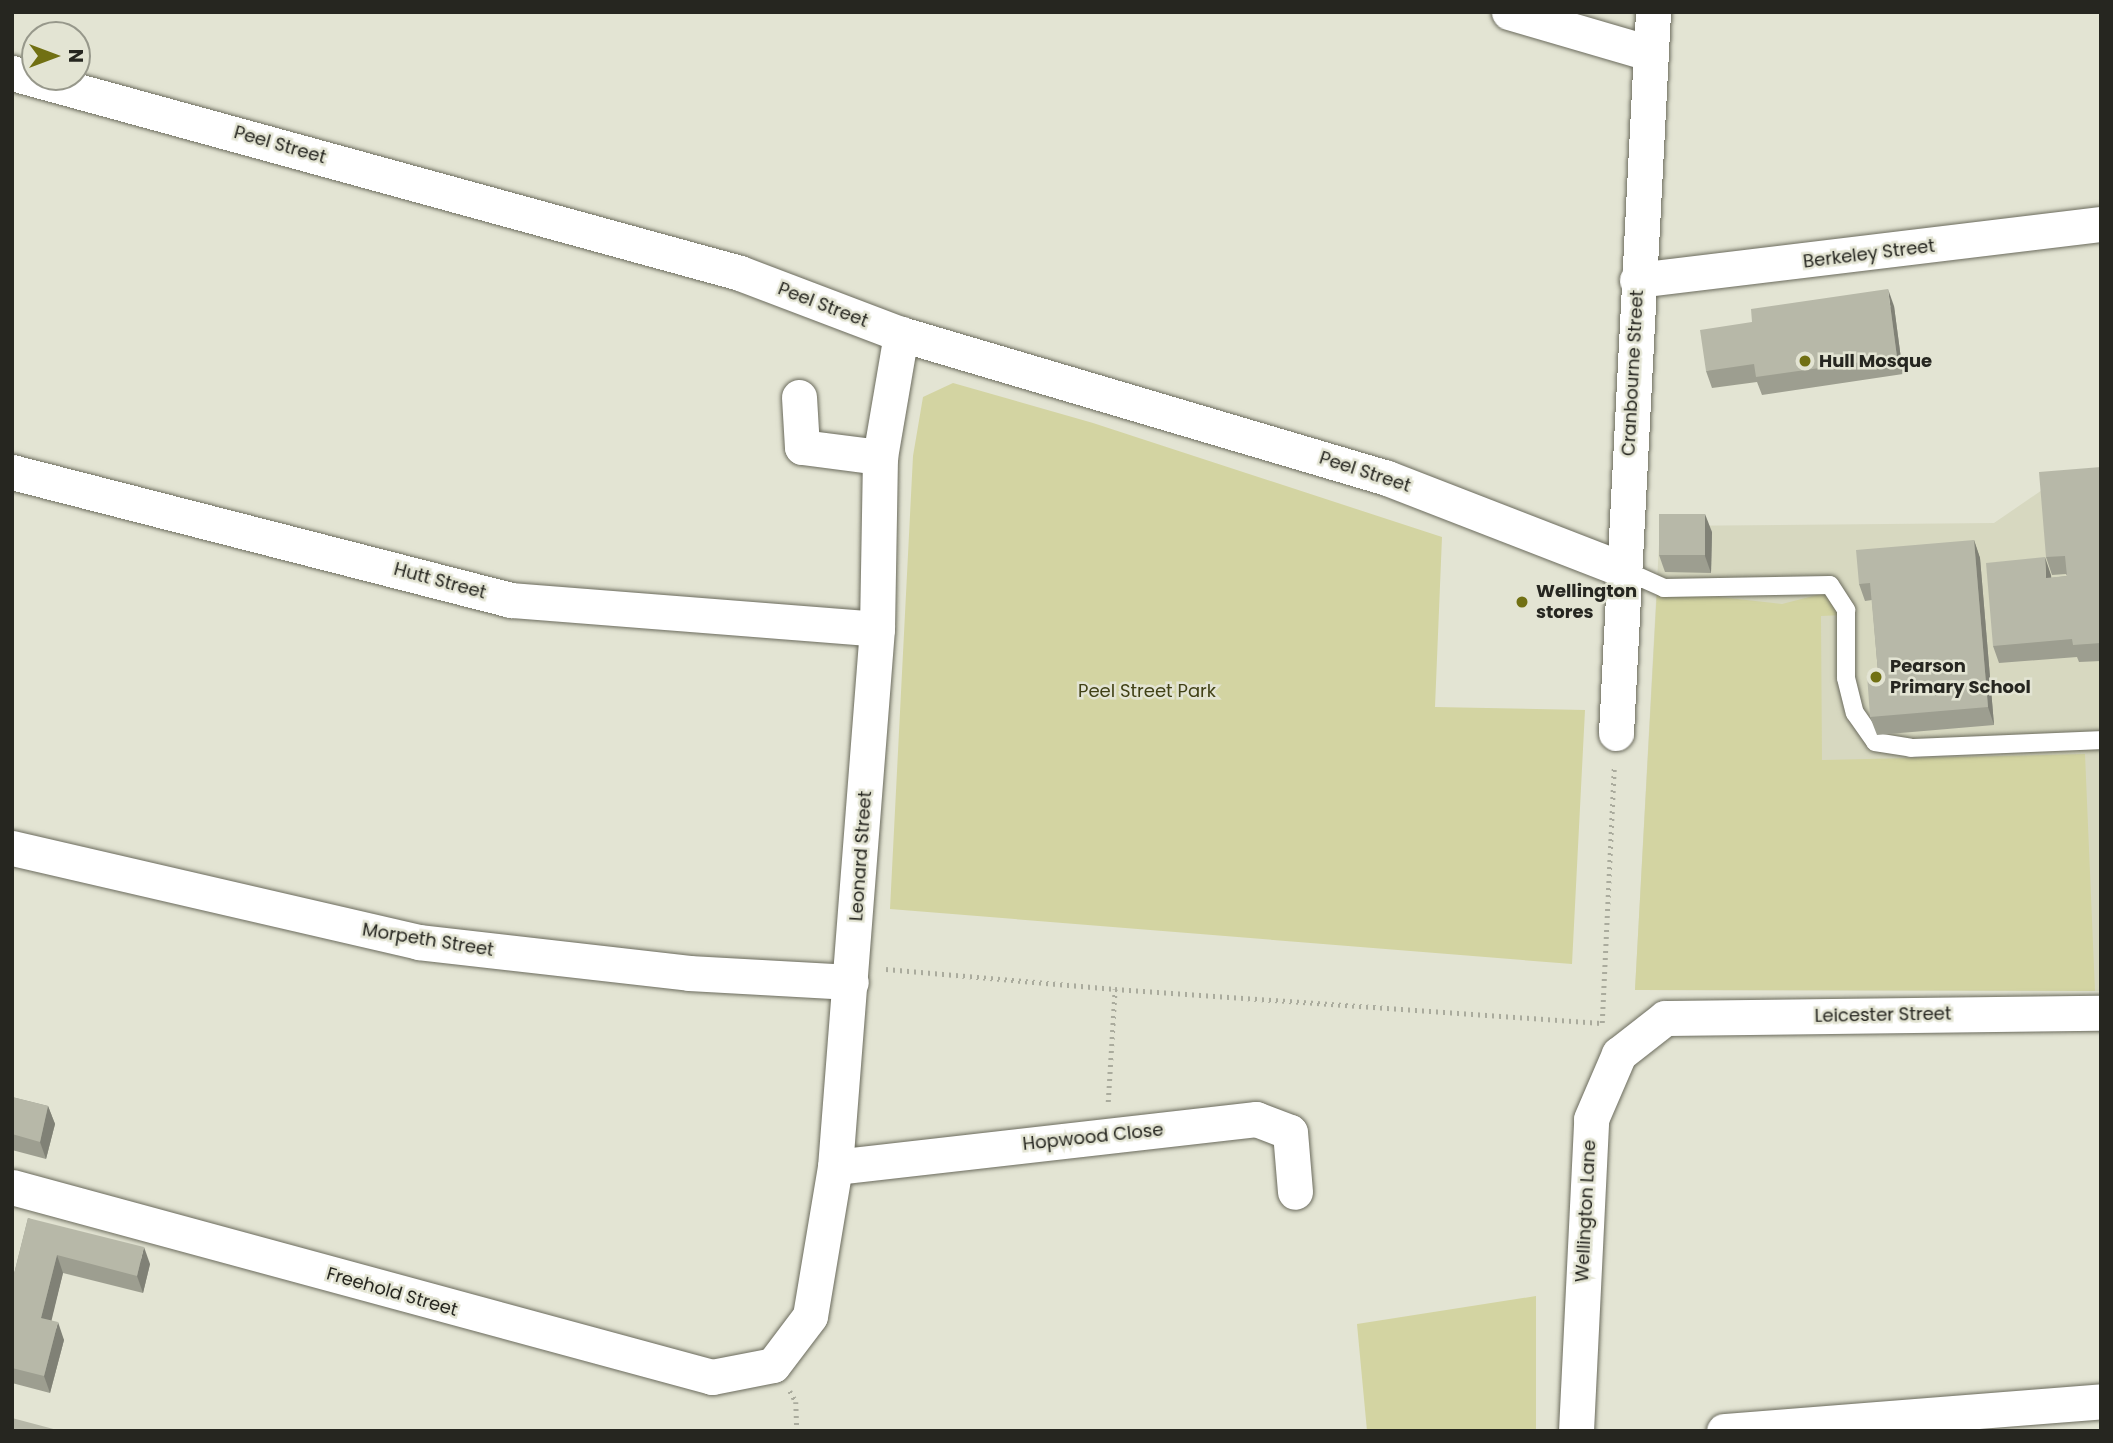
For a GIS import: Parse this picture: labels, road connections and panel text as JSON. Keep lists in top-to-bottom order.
{
  "streets": {
    "street": [
      "Peel Street",
      "Berkeley Street",
      "Cranbourne Street",
      "Hutt Street",
      "Leonard Street",
      "Morpeth Street",
      "Leicester Street",
      "Hopwood Close",
      "Wellington Lane",
      "Freehold Street"
    ]
  },
  "crossings": [
    ["Peel Street", "Cranbourne Street"],
    ["Peel Street", "Leonard Street"],
    ["Berkeley Street", "Cranbourne Street"],
    ["Hutt Street", "Leonard Street"],
    ["Leonard Street", "Morpeth Street"],
    ["Leonard Street", "Hopwood Close"],
    ["Leonard Street", "Freehold Street"],
    ["Leicester Street", "Wellington Lane"]
  ],
  "parks": ["Peel Street Park"],
  "places": ["Hull Mosque", "Wellington stores", "Pearson Primary School"],
  "north": "right"
}
